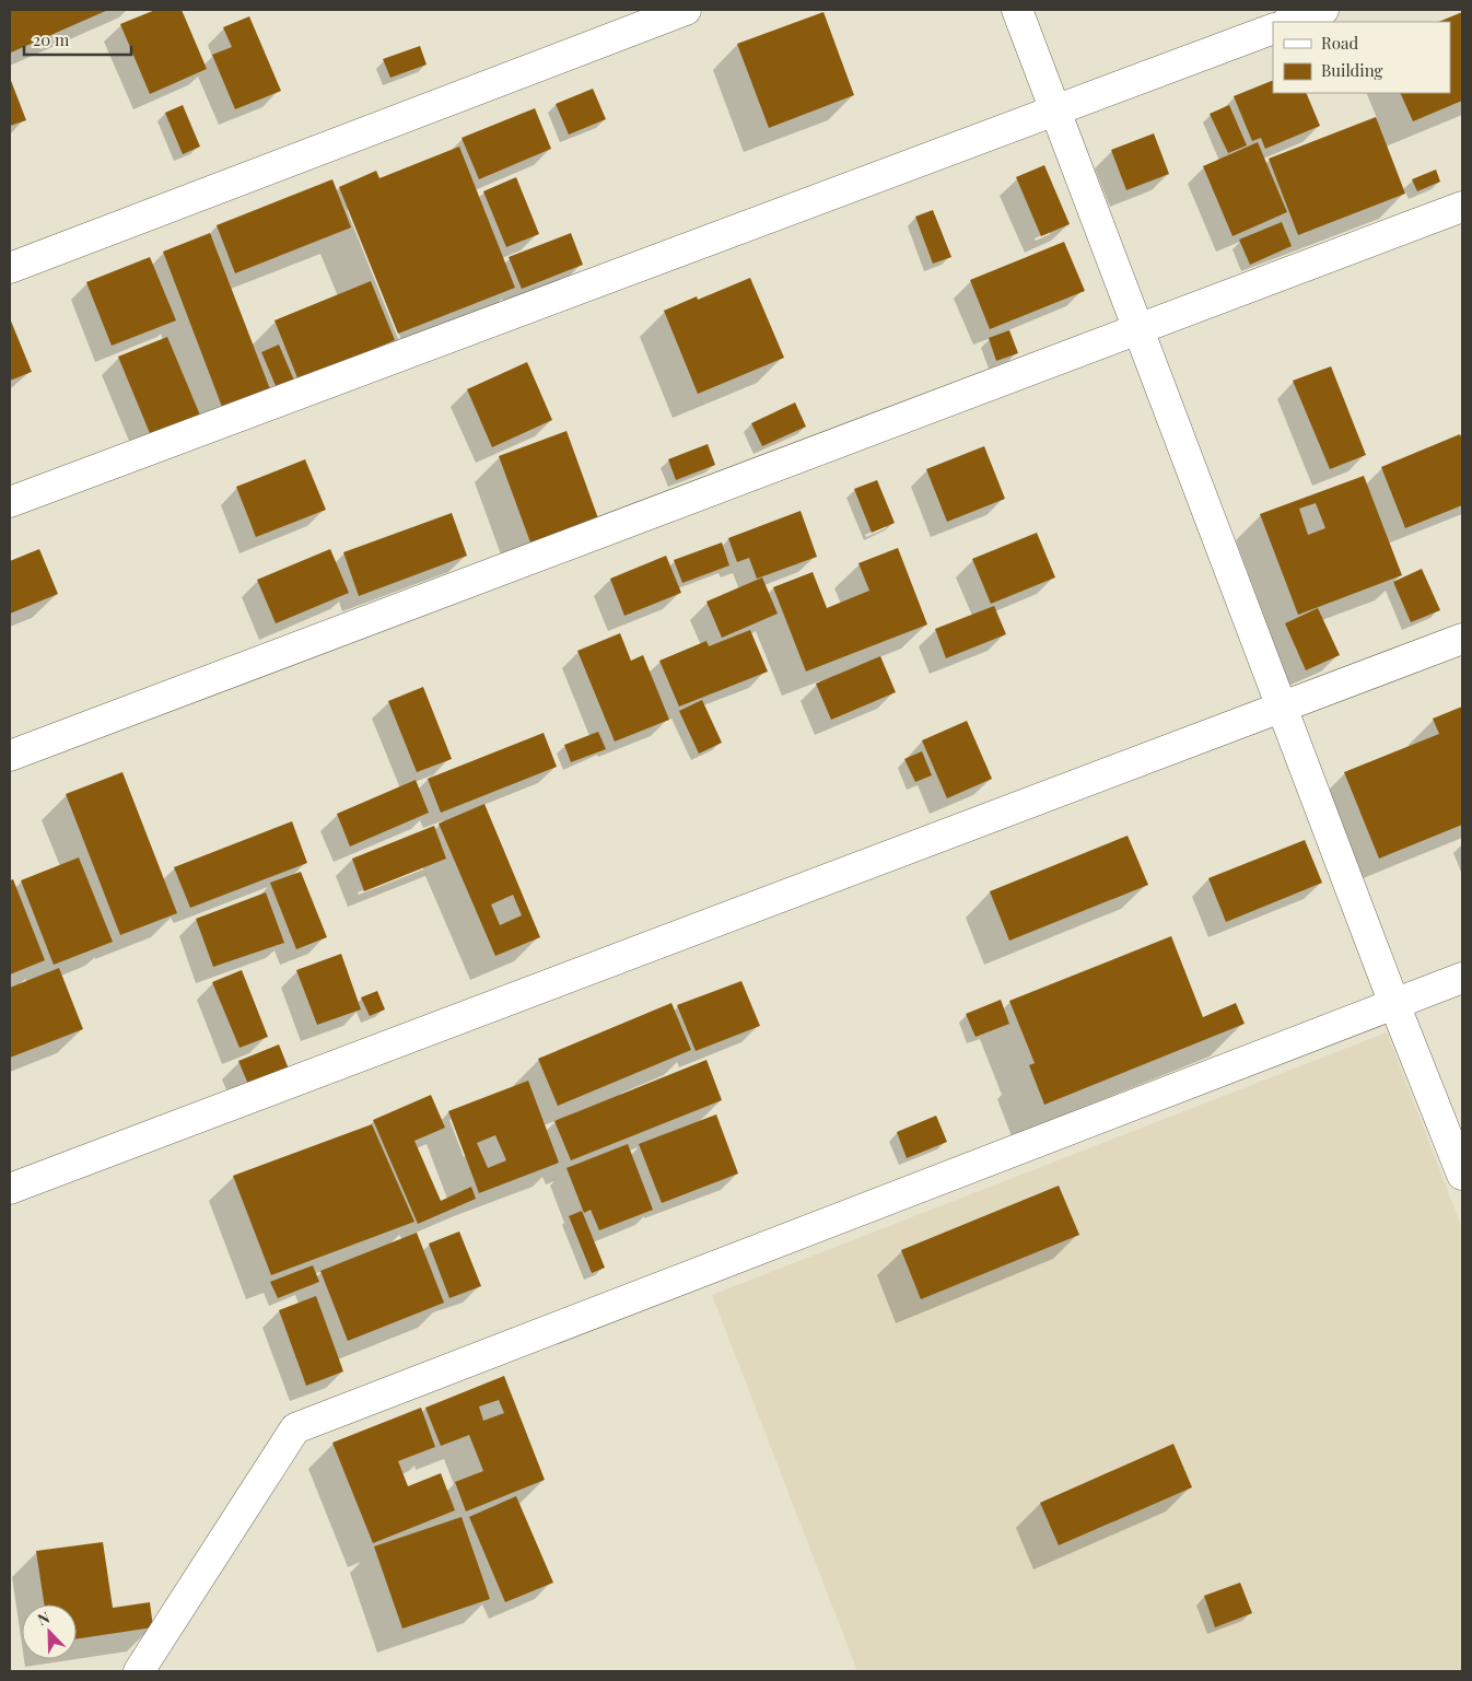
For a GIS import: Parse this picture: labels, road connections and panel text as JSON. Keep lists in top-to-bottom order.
{
  "legend": ["Road", "Building"],
  "scale_bar": "20 m",
  "north": "top left"
}
